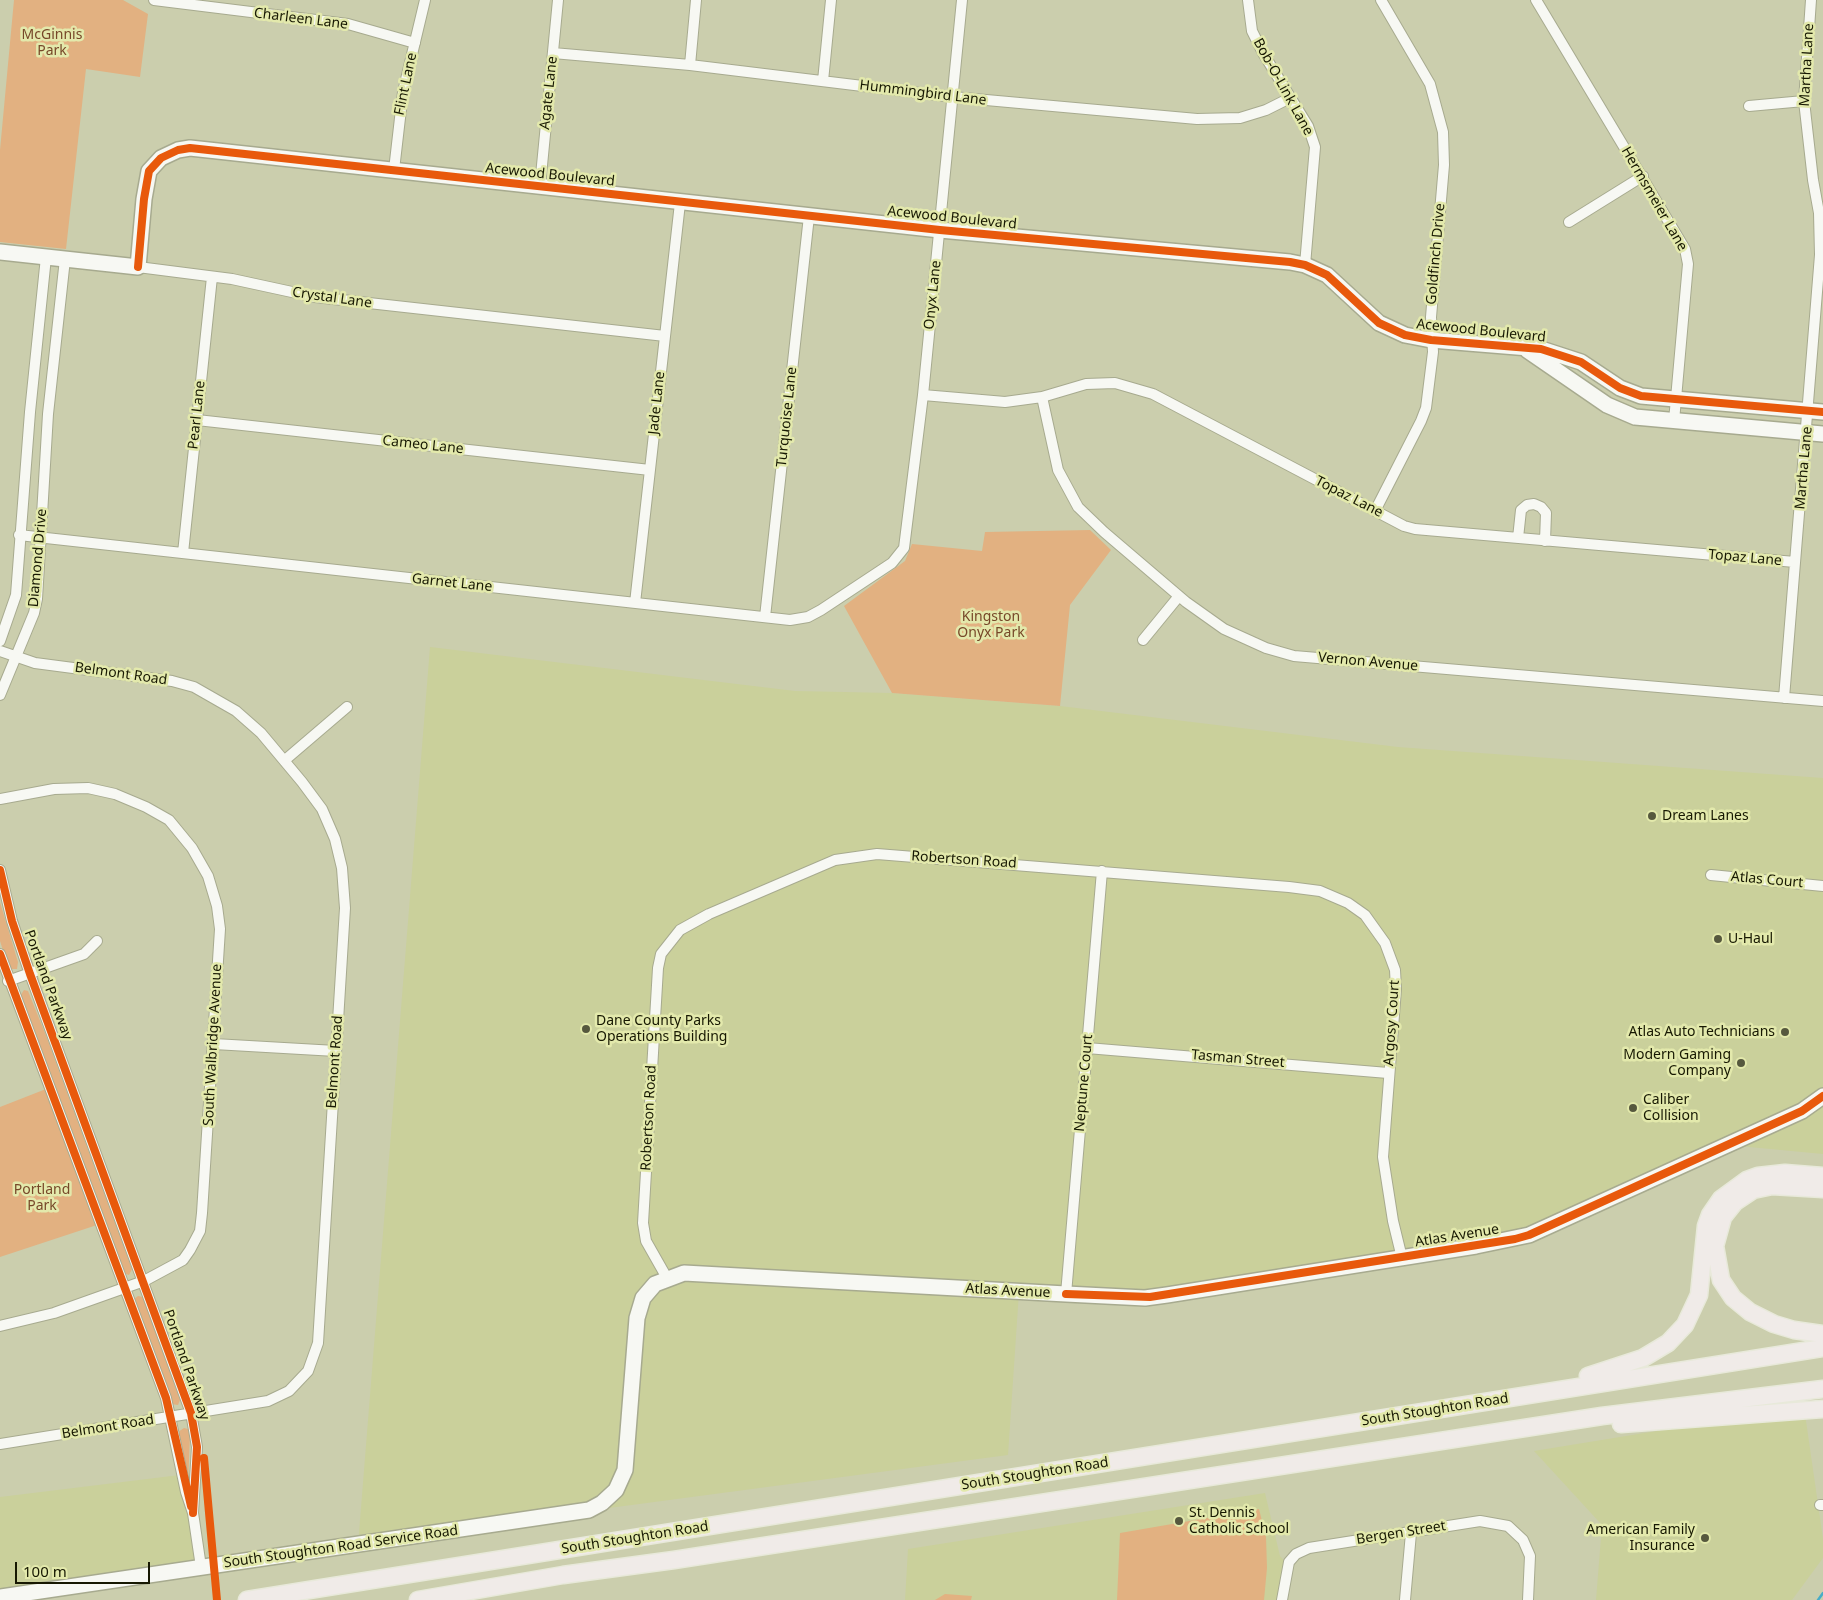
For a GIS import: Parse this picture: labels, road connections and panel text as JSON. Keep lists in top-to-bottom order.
{
  "streets": {
    "main road": ["South Stoughton Road"],
    "street": [
      "Charleen Lane",
      "Martha Lane",
      "Flint Lane",
      "Bob-O-Link Lane",
      "Agate Lane",
      "Hummingbird Lane",
      "Acewood Boulevard",
      "Hermsmeier Lane",
      "Goldfinch Drive",
      "Onyx Lane",
      "Crystal Lane",
      "Jade Lane",
      "Pearl Lane",
      "Turquoise Lane",
      "Cameo Lane",
      "Topaz Lane",
      "Diamond Drive",
      "Garnet Lane",
      "Vernon Avenue",
      "Belmont Road",
      "Robertson Road",
      "Atlas Court",
      "Portland Parkway",
      "Argosy Court",
      "South Walbridge Avenue",
      "Tasman Street",
      "Neptune Court",
      "Atlas Avenue",
      "Bergen Street",
      "South Stoughton Road Service Road"
    ]
  },
  "crossings": [
    ["Charleen Lane", "Flint Lane"],
    ["Martha Lane", "Acewood Boulevard"],
    ["Martha Lane", "Topaz Lane"],
    ["Martha Lane", "Vernon Avenue"],
    ["Flint Lane", "Acewood Boulevard"],
    ["Bob-O-Link Lane", "Hummingbird Lane"],
    ["Bob-O-Link Lane", "Acewood Boulevard"],
    ["Agate Lane", "Hummingbird Lane"],
    ["Agate Lane", "Acewood Boulevard"],
    ["Hummingbird Lane", "Onyx Lane"],
    ["Acewood Boulevard", "Hermsmeier Lane"],
    ["Acewood Boulevard", "Goldfinch Drive"],
    ["Acewood Boulevard", "Onyx Lane"],
    ["Acewood Boulevard", "Crystal Lane"],
    ["Acewood Boulevard", "Jade Lane"],
    ["Acewood Boulevard", "Turquoise Lane"],
    ["Goldfinch Drive", "Topaz Lane"],
    ["Onyx Lane", "Topaz Lane"],
    ["Onyx Lane", "Garnet Lane"],
    ["Crystal Lane", "Jade Lane"],
    ["Crystal Lane", "Pearl Lane"],
    ["Crystal Lane", "Diamond Drive"],
    ["Jade Lane", "Cameo Lane"],
    ["Jade Lane", "Garnet Lane"],
    ["Pearl Lane", "Cameo Lane"],
    ["Pearl Lane", "Garnet Lane"],
    ["Turquoise Lane", "Garnet Lane"],
    ["Topaz Lane", "Vernon Avenue"],
    ["Diamond Drive", "Garnet Lane"],
    ["Diamond Drive", "Belmont Road"],
    ["Belmont Road", "Portland Parkway"],
    ["Robertson Road", "Argosy Court"],
    ["Robertson Road", "Neptune Court"],
    ["Robertson Road", "Atlas Avenue"],
    ["Robertson Road", "South Stoughton Road Service Road"],
    ["Portland Parkway", "South Walbridge Avenue"],
    ["Portland Parkway", "South Stoughton Road Service Road"],
    ["Argosy Court", "Tasman Street"],
    ["Argosy Court", "Neptune Court"],
    ["Argosy Court", "Atlas Avenue"],
    ["Tasman Street", "Neptune Court"],
    ["Neptune Court", "Atlas Avenue"],
    ["Atlas Avenue", "South Stoughton Road Service Road"]
  ],
  "parks": ["McGinnis Park", "Kingston Onyx Park", "Portland Park"],
  "places": [
    "Dream Lanes",
    "U-Haul",
    "Dane County Parks Operations Building",
    "Atlas Auto Technicians",
    "Modern Gaming Company",
    "Caliber Collision",
    "St. Dennis Catholic School",
    "American Family Insurance"
  ],
  "scale_bar": "100 m"
}
